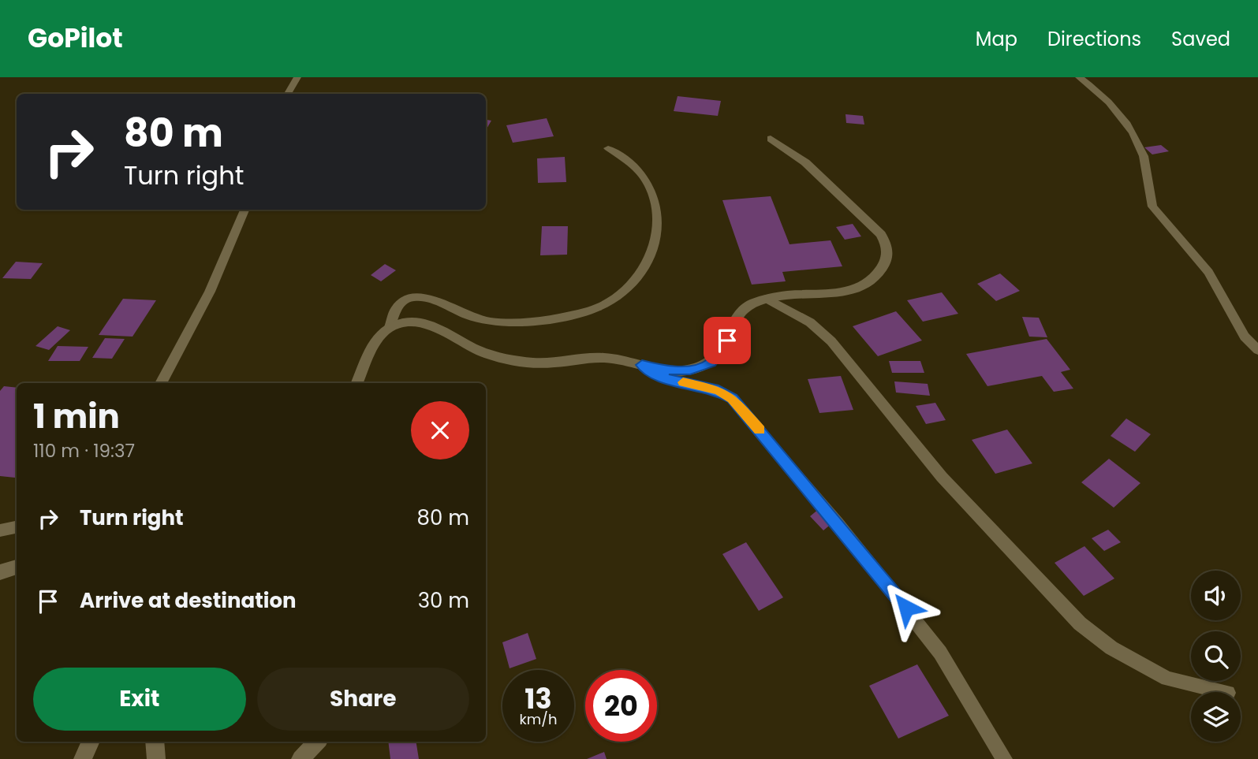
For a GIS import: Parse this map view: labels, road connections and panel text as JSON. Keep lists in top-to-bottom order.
{
  "page": {
    "header": "GoPilot",
    "nav": ["Map", "Directions", "Saved"],
    "turn": ["80 m", "Turn right"],
    "heading": ["1 min", "110 m · 19:37"],
    "list": [
      {
        "name": "Turn right",
        "value": "80 m"
      },
      {
        "name": "Arrive at destination",
        "value": "30 m"
      }
    ],
    "buttons": ["Exit", "Share"],
    "speed": "13 km/h",
    "limit": "20"
  }
}
